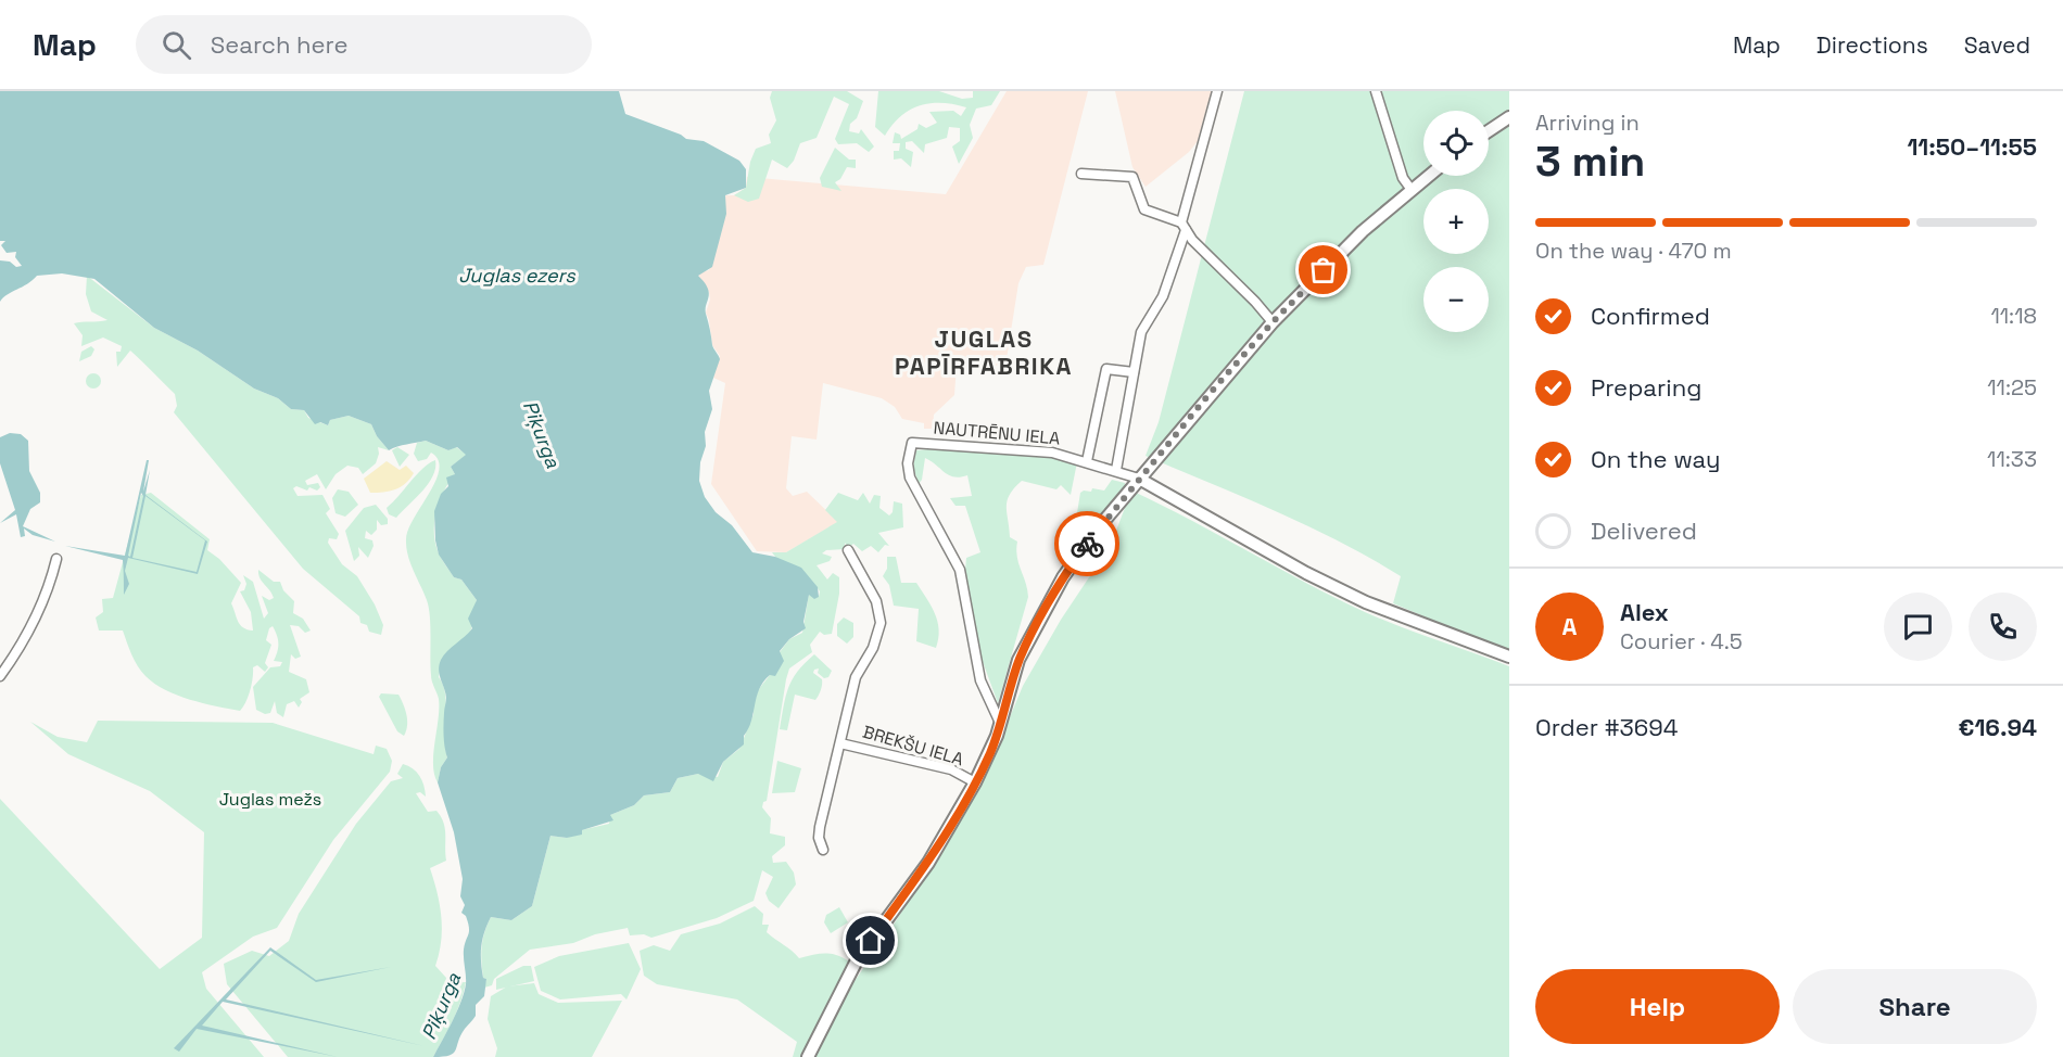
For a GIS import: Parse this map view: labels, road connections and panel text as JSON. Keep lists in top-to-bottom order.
{
  "streets": {
    "street": ["NAUTRĒNU IELA", "BREKŠU IELA"]
  },
  "districts": ["JUGLAS PAPĪRFABRIKA"],
  "water": ["Juglas ezers", "Piķurga"],
  "parks": ["Juglas mežs"],
  "page": {
    "header": "Map",
    "search": "Search here",
    "nav": ["Map", "Directions", "Saved"],
    "heading": ["3 min", "Arriving in", "11:50–11:55"],
    "panel": [
      "Alex",
      "Courier · 4.5",
      "Order #3694",
      "€16.94"
    ],
    "map_buttons": ["+", "−"],
    "bar": "On the way · 470 m",
    "list": [
      ["Confirmed", "11:18"],
      ["Preparing", "11:25"],
      ["On the way", "11:33"],
      "Delivered"
    ],
    "round": "A",
    "buttons": ["Help", "Share"]
  }
}
